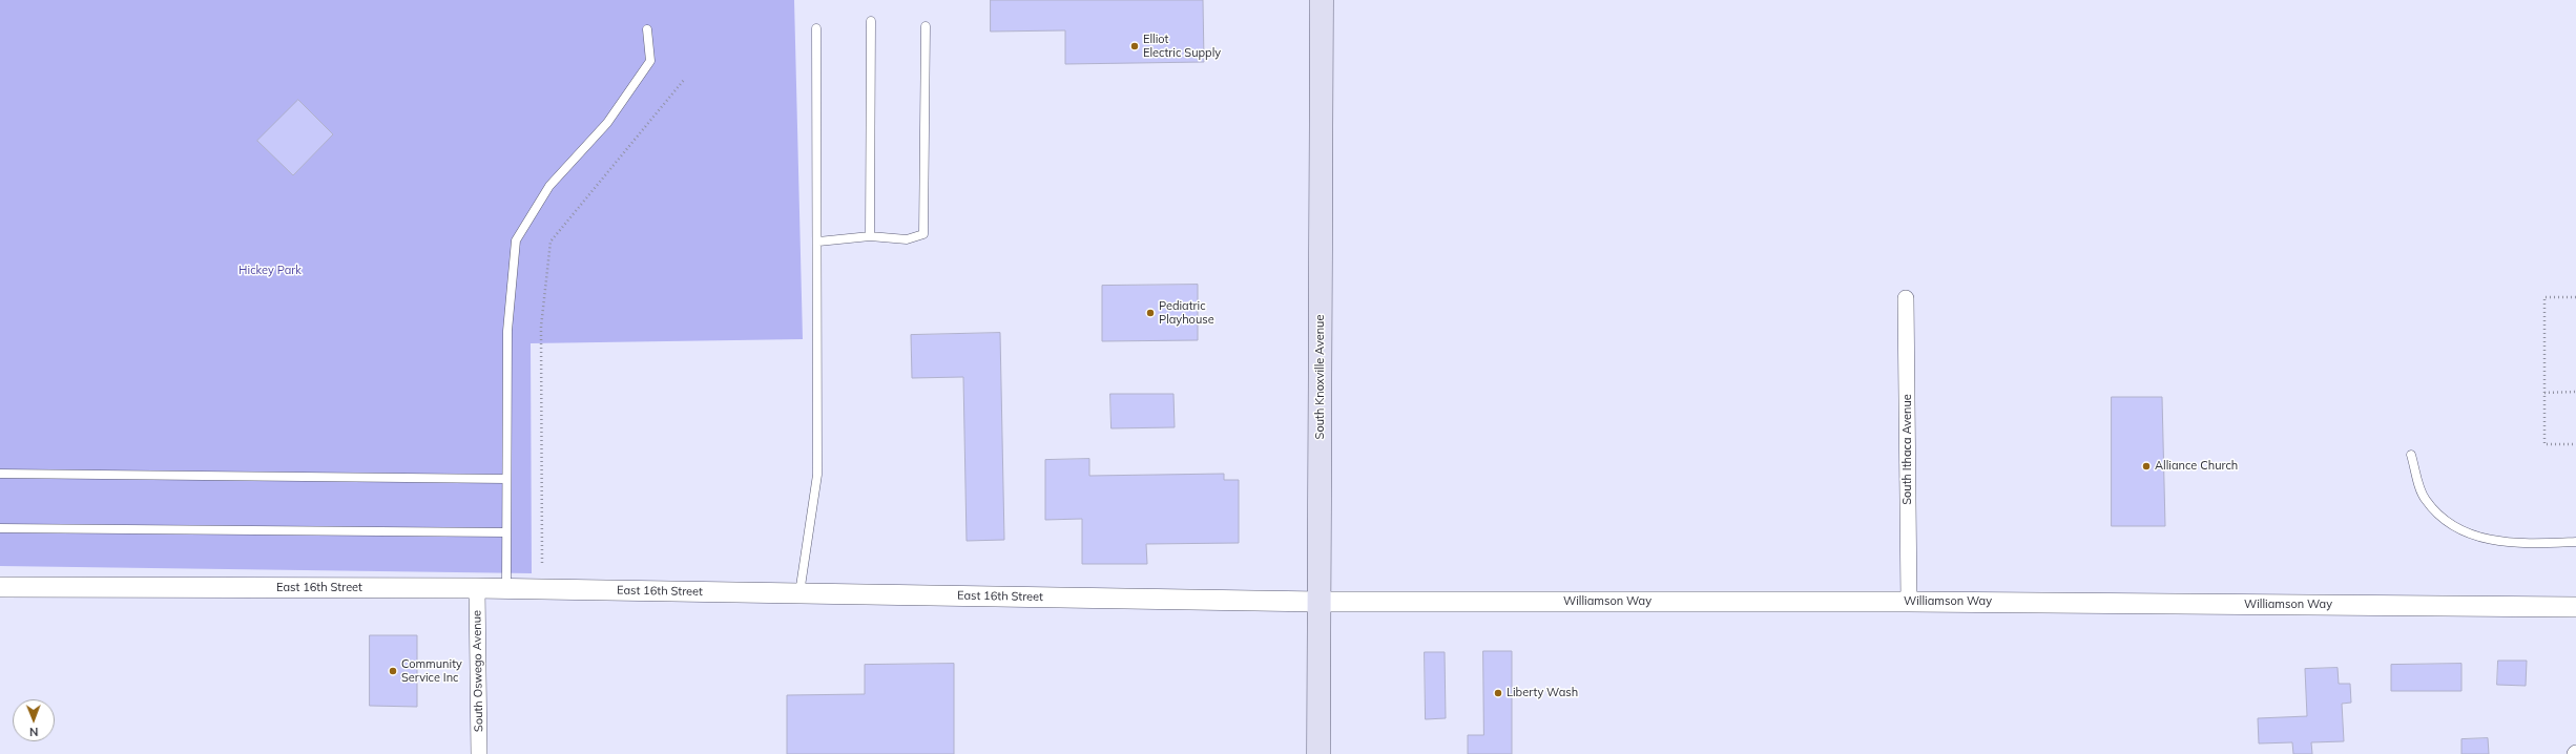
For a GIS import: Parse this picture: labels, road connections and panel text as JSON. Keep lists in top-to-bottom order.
{
  "streets": {
    "main road": ["South Knoxville Avenue"],
    "street": [
      "South Ithaca Avenue",
      "East 16th Street",
      "Williamson Way",
      "South Oswego Avenue"
    ]
  },
  "crossings": [
    ["South Knoxville Avenue", "East 16th Street"],
    ["South Knoxville Avenue", "Williamson Way"],
    ["South Ithaca Avenue", "Williamson Way"],
    ["East 16th Street", "Williamson Way"],
    ["East 16th Street", "South Oswego Avenue"]
  ],
  "parks": ["Hickey Park"],
  "places": [
    "Elliot Electric Supply",
    "Pediatric Playhouse",
    "Alliance Church",
    "Community Service Inc",
    "Liberty Wash"
  ],
  "north": "bottom"
}
